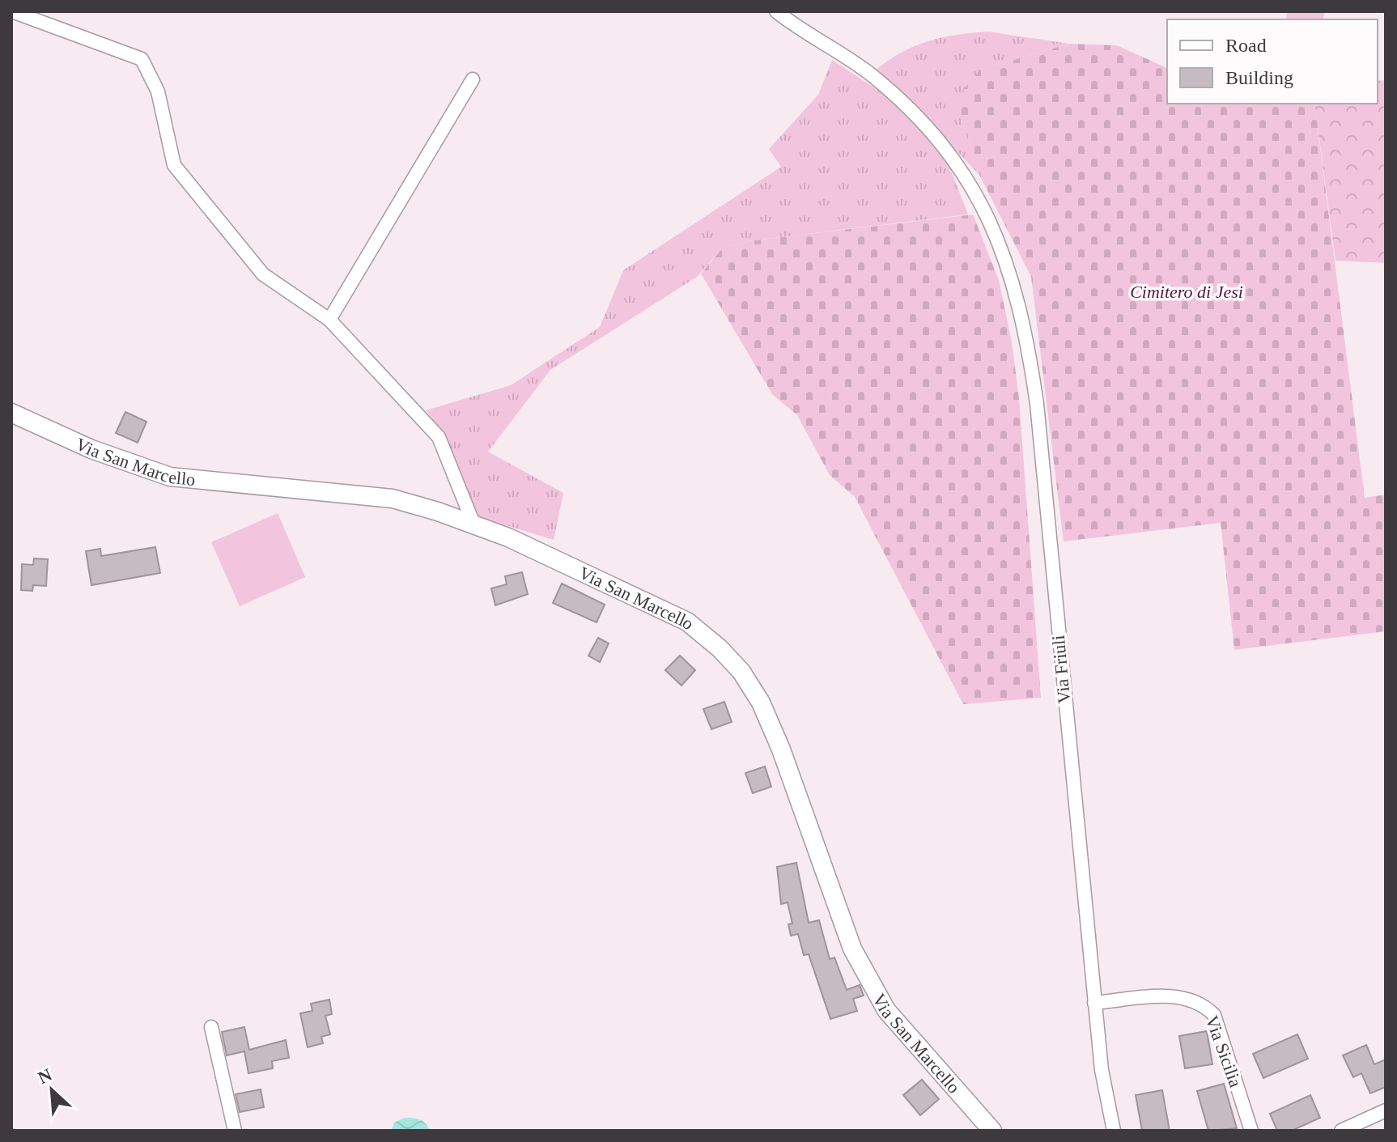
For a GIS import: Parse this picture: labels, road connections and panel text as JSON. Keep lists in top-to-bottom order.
{
  "streets": {
    "main road": ["Via San Marcello"],
    "street": ["Via Friuli", "Via Sicilia"]
  },
  "crossings": [
    ["Via Friuli", "Via Sicilia"]
  ],
  "parks": ["Cimitero di Jesi"],
  "legend": ["Road", "Building"],
  "north": "top left"
}
